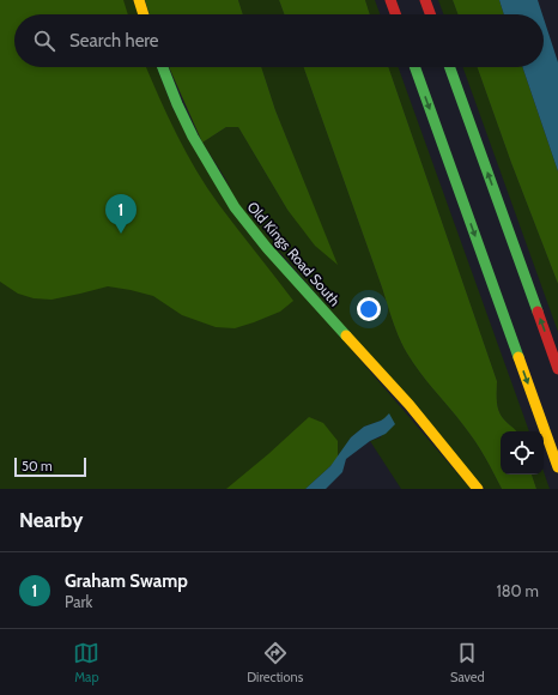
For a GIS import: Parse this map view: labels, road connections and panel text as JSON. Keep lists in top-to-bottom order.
{
  "streets": {
    "main road": ["Old Kings Road South"]
  },
  "scale_bar": "50 m",
  "page": {
    "search": "Search here",
    "pins": "1",
    "scale": "50 m",
    "heading": "Nearby",
    "list": [
      {
        "mark": "1",
        "name": "Graham Swamp",
        "note": "Park",
        "value": "180 m"
      }
    ],
    "nav": ["Map", "Directions", "Saved"]
  }
}
